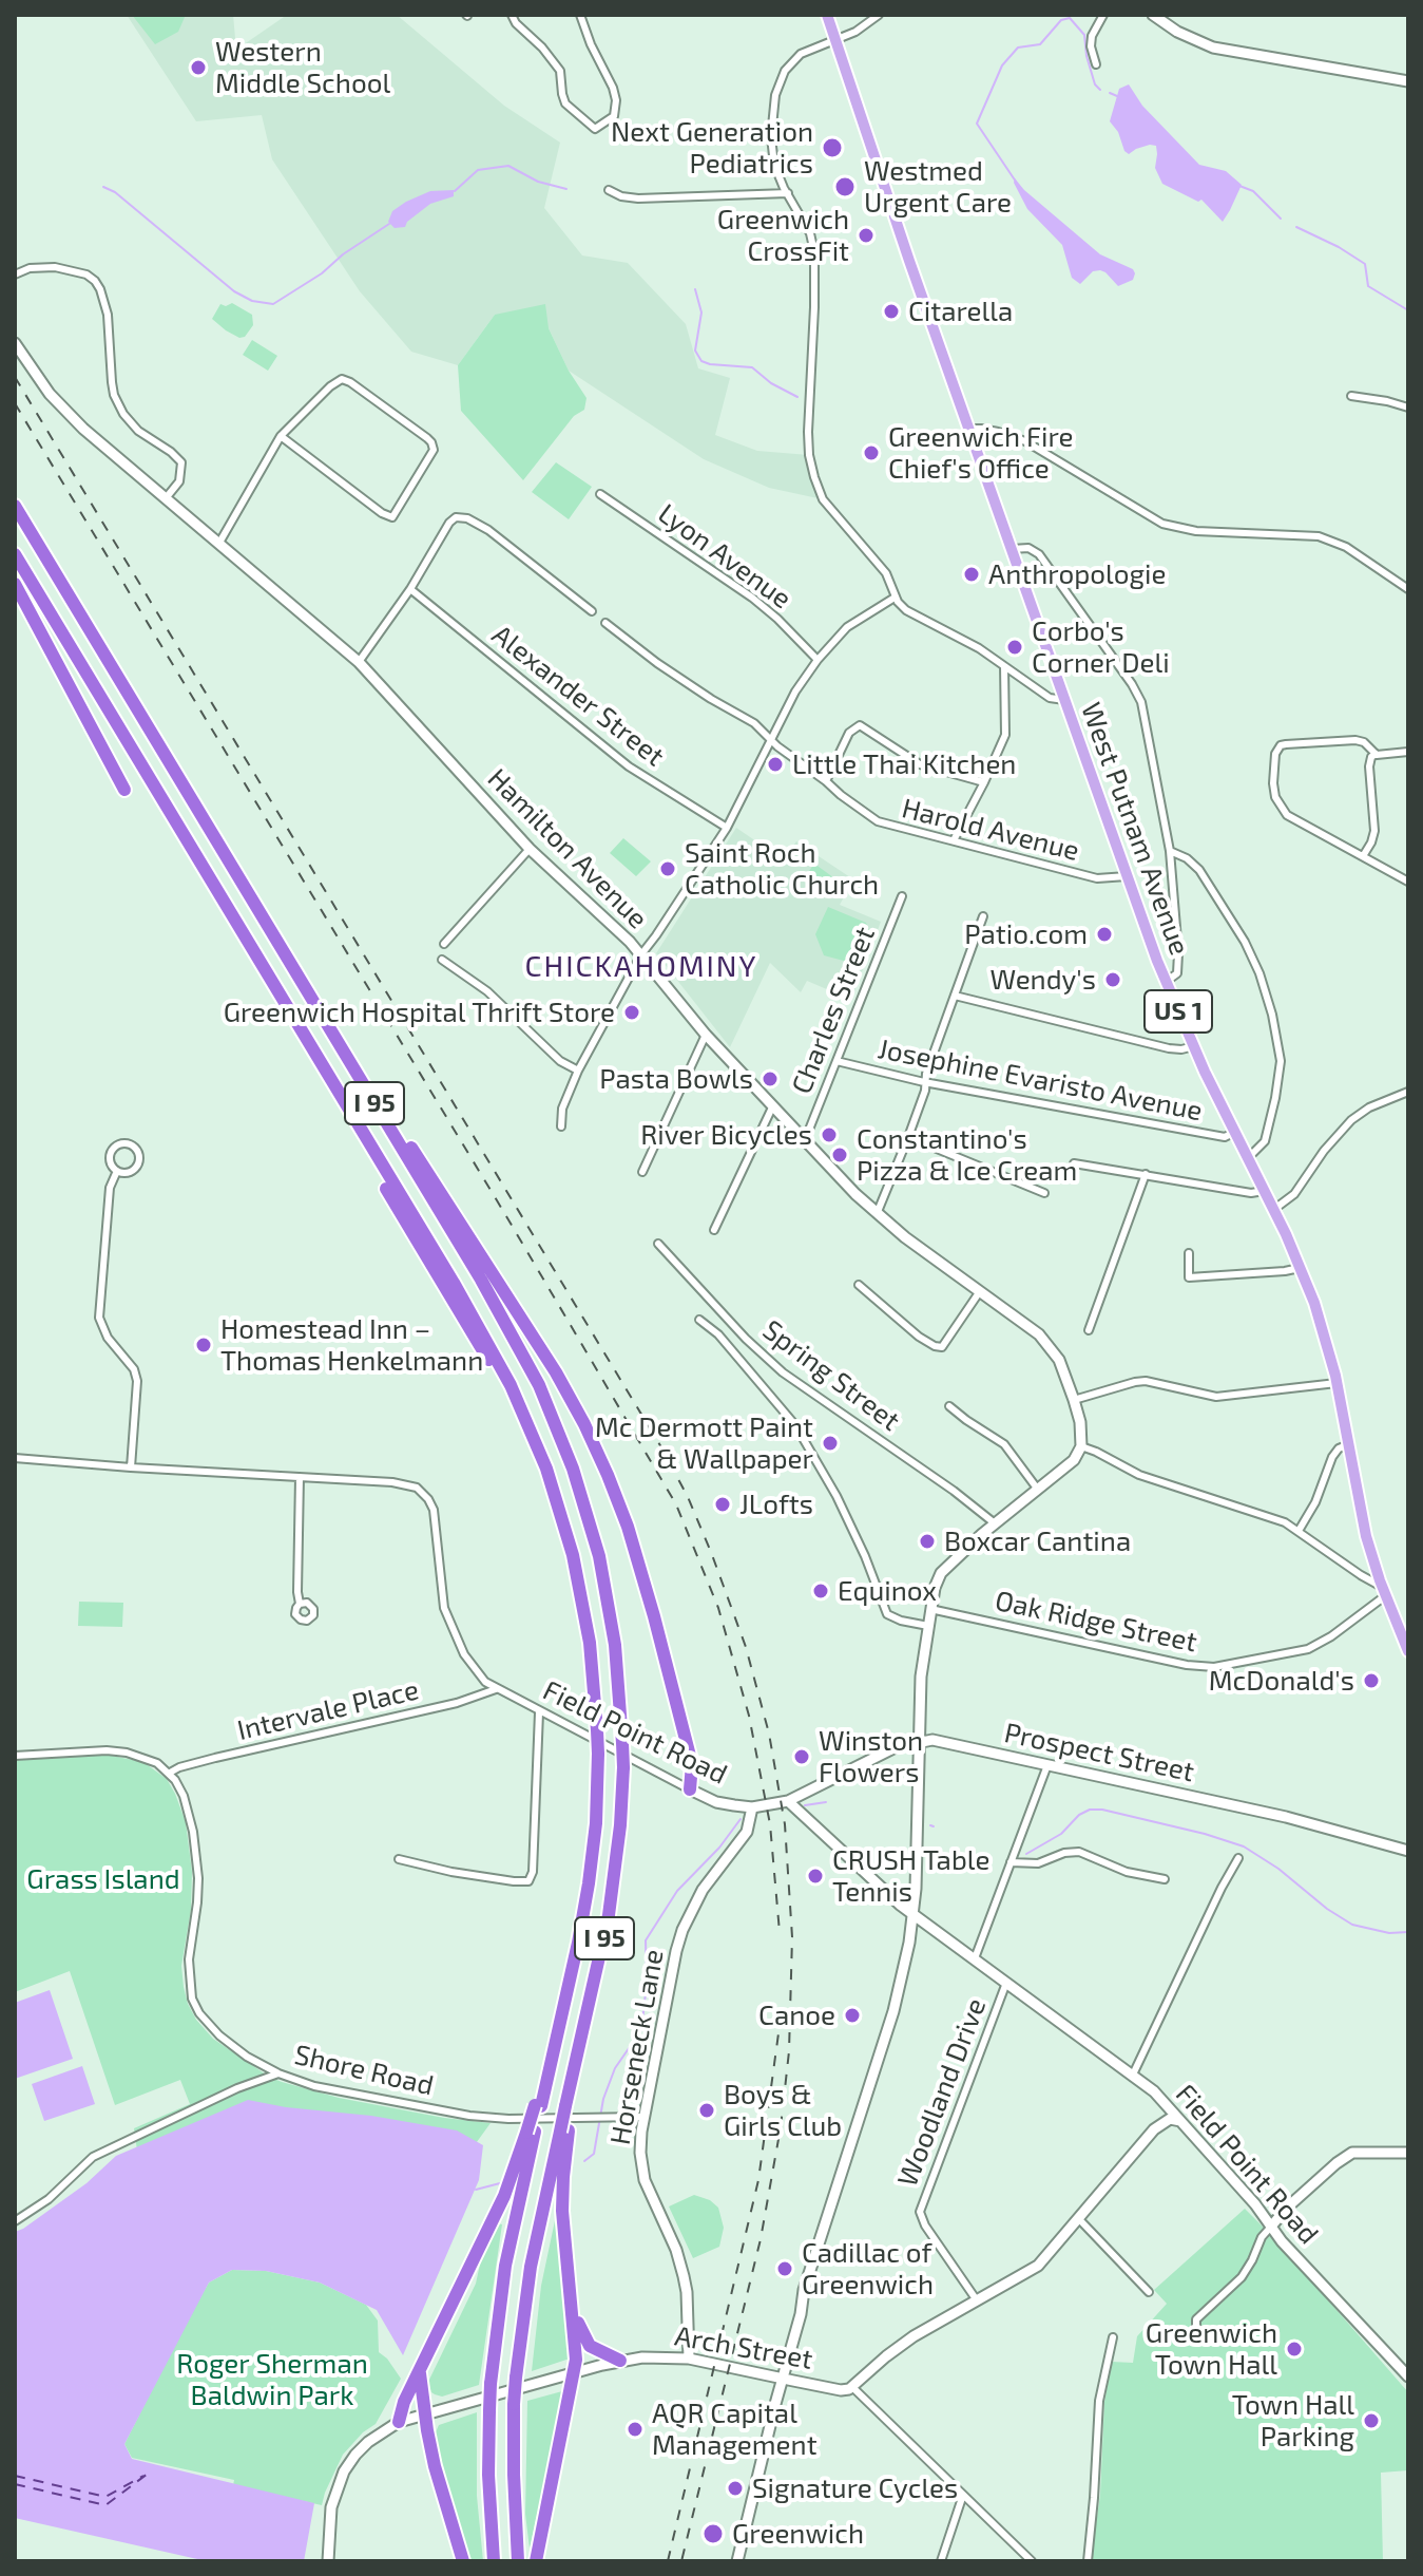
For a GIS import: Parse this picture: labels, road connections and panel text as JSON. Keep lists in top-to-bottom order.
{
  "streets": {
    "highway": ["I 95"],
    "main road": [
      "West Putnam Avenue",
      "Hamilton Avenue",
      "US 1",
      "Field Point Road",
      "Prospect Street",
      "Horseneck Lane",
      "Arch Street"
    ],
    "street": [
      "Lyon Avenue",
      "Alexander Street",
      "Harold Avenue",
      "Charles Street",
      "Josephine Evaristo Avenue",
      "Spring Street",
      "Oak Ridge Street",
      "Intervale Place",
      "Shore Road",
      "Woodland Drive"
    ]
  },
  "crossings": [
    ["West Putnam Avenue", "Harold Avenue"],
    ["West Putnam Avenue", "Josephine Evaristo Avenue"],
    ["West Putnam Avenue", "Oak Ridge Street"],
    ["Hamilton Avenue", "Charles Street"],
    ["Charles Street", "Josephine Evaristo Avenue"],
    ["Intervale Place", "Field Point Road"],
    ["Intervale Place", "Shore Road"],
    ["Field Point Road", "Prospect Street"],
    ["Field Point Road", "Horseneck Lane"],
    ["Field Point Road", "Woodland Drive"],
    ["Horseneck Lane", "Shore Road"],
    ["Horseneck Lane", "Arch Street"]
  ],
  "districts": ["CHICKAHOMINY"],
  "parks": ["Grass Island", "Roger Sherman Baldwin Park"],
  "places": [
    "Western Middle School",
    "Next Generation Pediatrics",
    "Westmed Urgent Care",
    "Greenwich CrossFit",
    "Citarella",
    "Greenwich Fire Chief's Office",
    "Anthropologie",
    "Corbo's Corner Deli",
    "Little Thai Kitchen",
    "Saint Roch Catholic Church",
    "Patio.com",
    "Wendy's",
    "Greenwich Hospital Thrift Store",
    "Pasta Bowls",
    "River Bicycles",
    "Constantino's Pizza & Ice Cream",
    "Homestead Inn – Thomas Henkelmann",
    "Mc Dermott Paint & Wallpaper",
    "JLofts",
    "Boxcar Cantina",
    "Equinox",
    "McDonald's",
    "Winston Flowers",
    "CRUSH Table Tennis",
    "Canoe",
    "Boys & Girls Club",
    "Cadillac of Greenwich",
    "Greenwich Town Hall",
    "Town Hall Parking",
    "AQR Capital Management",
    "Signature Cycles",
    "Greenwich"
  ]
}
